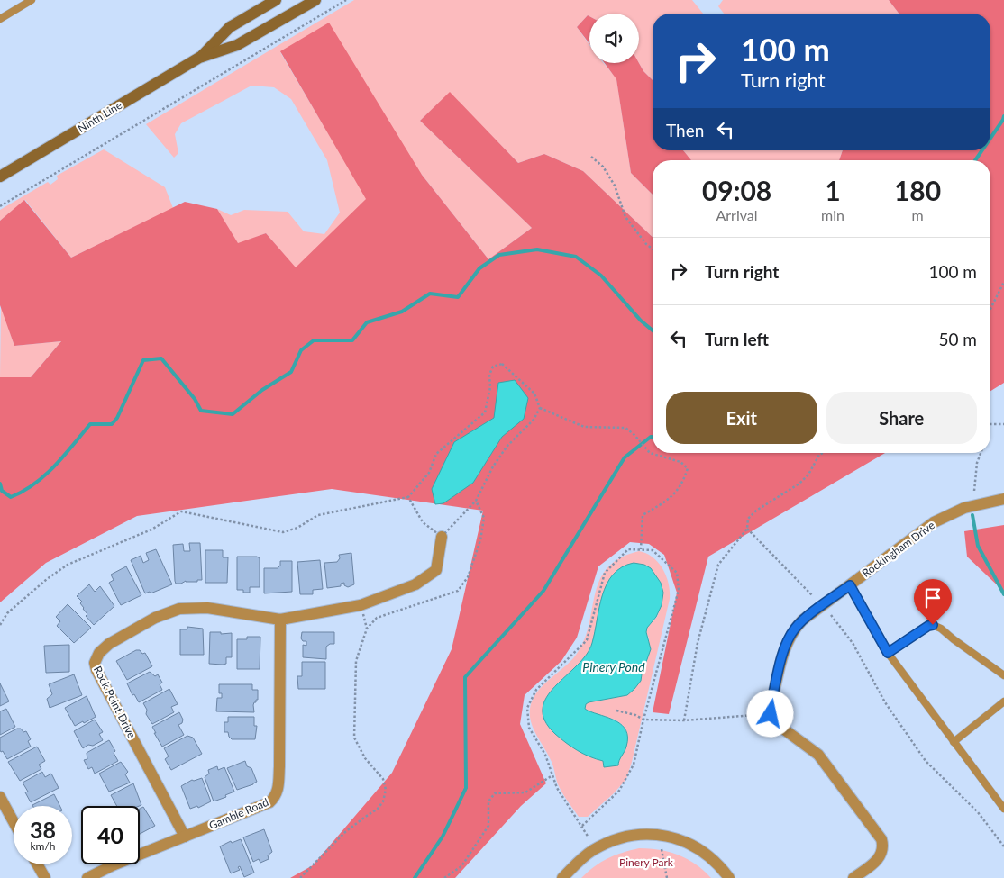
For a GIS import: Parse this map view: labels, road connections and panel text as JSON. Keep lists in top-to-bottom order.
{
  "streets": {
    "main road": ["Ninth Line"],
    "street": ["Rockingham Drive", "Rock Point Drive", "Gamble Road"]
  },
  "crossings": [
    ["Rock Point Drive", "Gamble Road"]
  ],
  "water": ["Pinery Pond"],
  "parks": ["Pinery Park"],
  "page": {
    "turn": ["100 m", "Turn right"],
    "then": "Then",
    "eta": [
      "09:08",
      "Arrival",
      "1",
      "min",
      "180",
      "m"
    ],
    "list": [
      {
        "name": "Turn right",
        "value": "100 m"
      },
      {
        "name": "Turn left",
        "value": "50 m"
      }
    ],
    "buttons": ["Exit", "Share"],
    "speed": "38 km/h",
    "limit": "40"
  }
}
